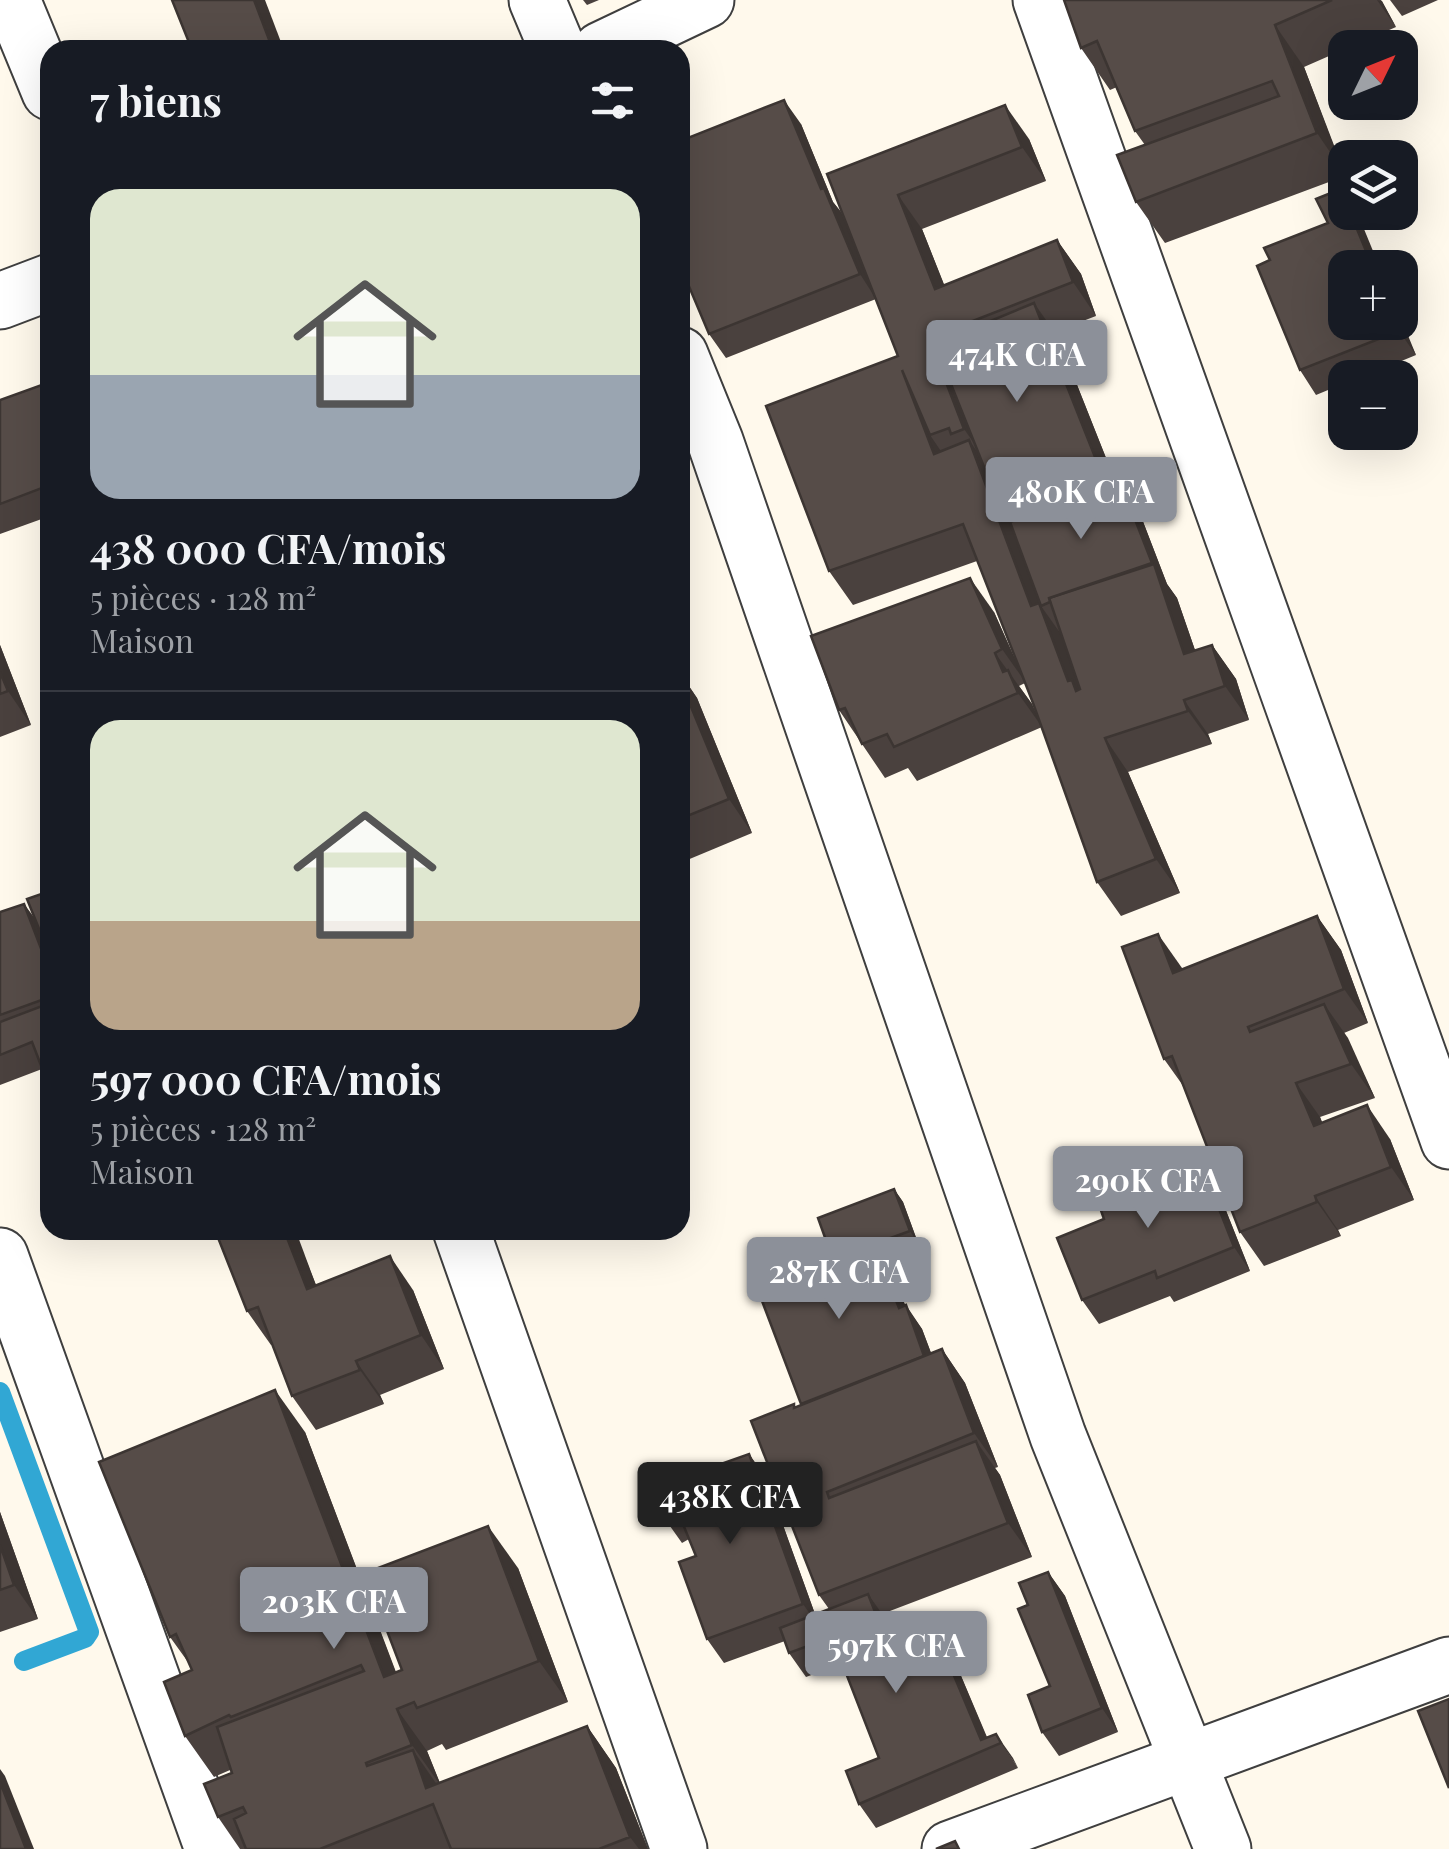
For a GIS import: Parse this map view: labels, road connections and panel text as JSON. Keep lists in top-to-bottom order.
{
  "north": "top right",
  "page": {
    "map_buttons": ["+", "−"],
    "heading": "7 biens",
    "list": [
      {
        "name": "438 000 CFA/mois",
        "note": "5 pièces · 128 m² · Maison"
      },
      {
        "name": "597 000 CFA/mois",
        "note": "5 pièces · 128 m² · Maison"
      }
    ],
    "price": [
      "474K CFA",
      "480K CFA",
      "290K CFA",
      "287K CFA",
      "438K CFA",
      "203K CFA",
      "597K CFA"
    ]
  }
}
